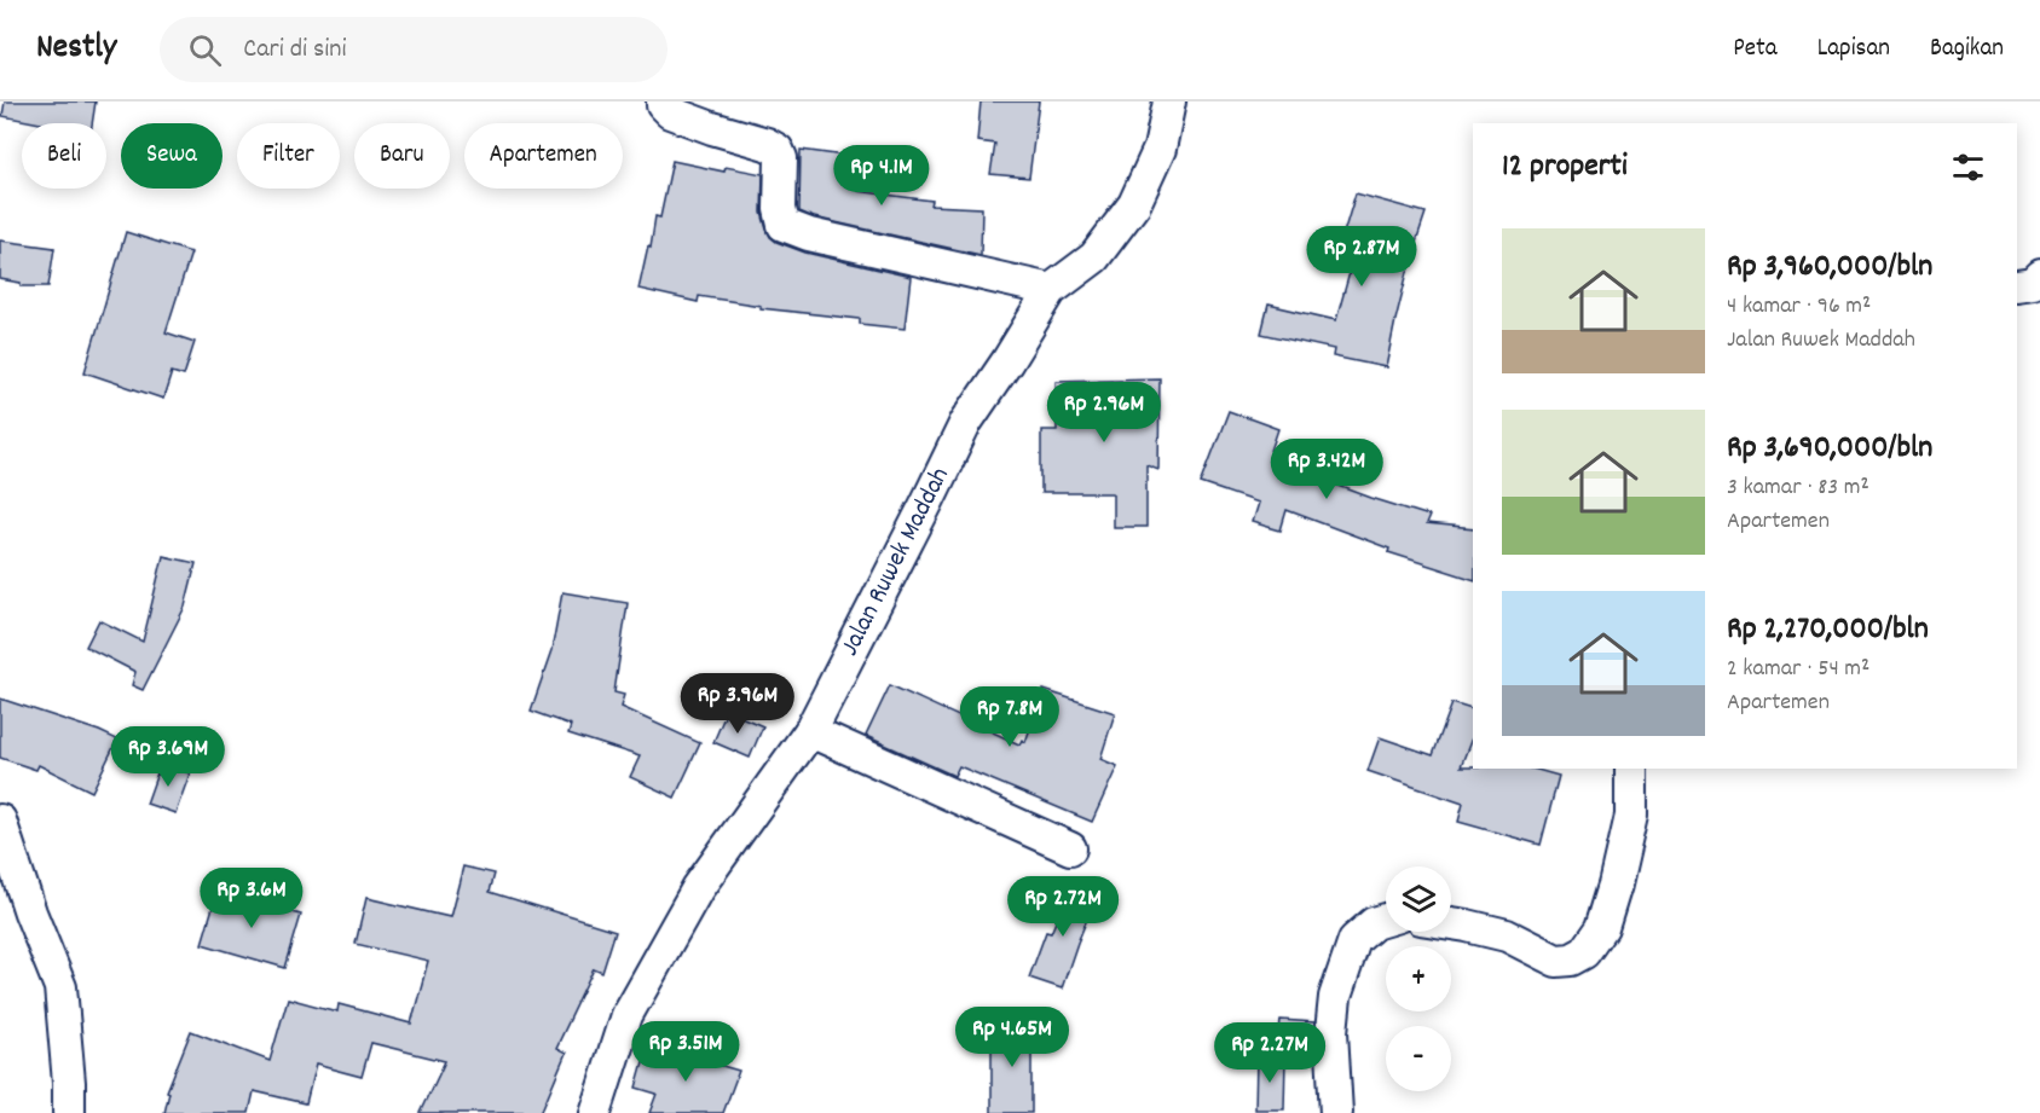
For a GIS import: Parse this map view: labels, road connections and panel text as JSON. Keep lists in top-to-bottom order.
{
  "streets": {
    "street": ["Jalan Ruwek Maddah"]
  },
  "page": {
    "header": "Nestly",
    "search": "Cari di sini",
    "nav": ["Peta", "Lapisan", "Bagikan"],
    "chip": [
      "Beli",
      "Sewa",
      "Filter",
      "Baru",
      "Apartemen"
    ],
    "heading": "12 properti",
    "price": [
      "Rp 4.1M",
      "Rp 2.87M",
      "Rp 2.96M",
      "Rp 3.42M",
      "Rp 3.96M",
      "Rp 7.8M",
      "Rp 3.69M",
      "Rp 3.6M",
      "Rp 2.72M",
      "Rp 4.65M",
      "Rp 3.51M",
      "Rp 2.27M"
    ],
    "list": [
      {
        "name": "Rp 3,960,000/bln",
        "note": "4 kamar · 96 m² · Jalan Ruwek Maddah"
      },
      {
        "name": "Rp 3,690,000/bln",
        "note": "3 kamar · 83 m² · Apartemen"
      },
      {
        "name": "Rp 2,270,000/bln",
        "note": "2 kamar · 54 m² · Apartemen"
      }
    ],
    "map_buttons": ["+", "−"]
  }
}
